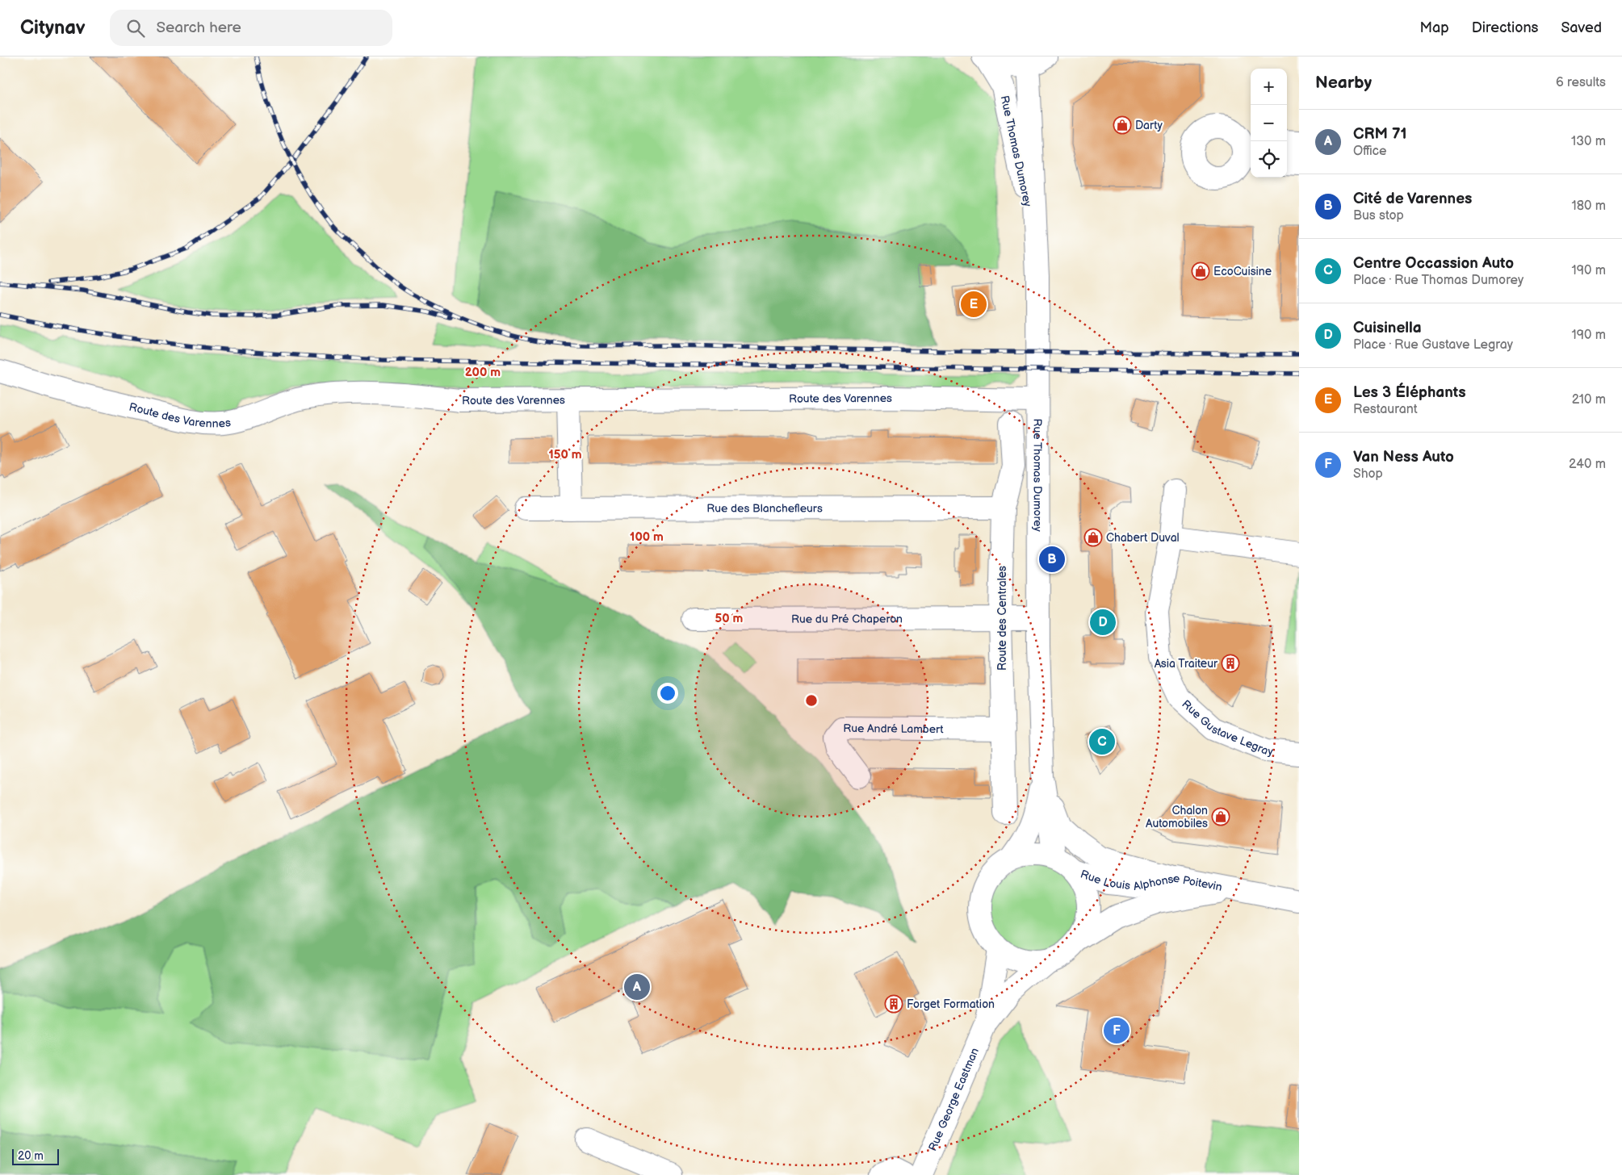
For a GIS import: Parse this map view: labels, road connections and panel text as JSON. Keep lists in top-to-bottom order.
{
  "streets": {
    "street": [
      "Rue Thomas Dumorey",
      "Route des Varennes",
      "Rue des Blanchefleurs",
      "Rue du Pré Chaperon",
      "Route des Centrales",
      "Rue Gustave Legray",
      "Rue André Lambert",
      "Rue Louis Alphonse Poitevin",
      "Rue George Eastman"
    ]
  },
  "crossings": [
    ["Rue Thomas Dumorey", "Route des Varennes"],
    ["Rue Thomas Dumorey", "Rue du Pré Chaperon"],
    ["Rue Thomas Dumorey", "Rue Louis Alphonse Poitevin"],
    ["Rue Thomas Dumorey", "Rue George Eastman"],
    ["Rue des Blanchefleurs", "Route des Centrales"],
    ["Rue du Pré Chaperon", "Route des Centrales"],
    ["Route des Centrales", "Rue André Lambert"],
    ["Rue Louis Alphonse Poitevin", "Rue George Eastman"]
  ],
  "places": {
    "shop": [
      "Darty",
      "EcoCuisine",
      "Chabert Duval",
      "Chalon Automobiles"
    ],
    "building": ["Asia Traiteur", "Forget Formation"]
  },
  "scale_bar": "20 m",
  "page": {
    "header": "Citynav",
    "search": "Search here",
    "nav": ["Map", "Directions", "Saved"],
    "heading": ["Nearby", "6 results"],
    "map_buttons": ["+", "−"],
    "list": [
      {
        "mark": "A",
        "name": "CRM 71",
        "note": "Office",
        "value": "130 m"
      },
      {
        "mark": "B",
        "name": "Cité de Varennes",
        "note": "Bus stop",
        "value": "180 m"
      },
      {
        "mark": "C",
        "name": "Centre Occassion Auto",
        "note": "Place · Rue Thomas Dumorey",
        "value": "190 m"
      },
      {
        "mark": "D",
        "name": "Cuisinella",
        "note": "Place · Rue Gustave Legray",
        "value": "190 m"
      },
      {
        "mark": "E",
        "name": "Les 3 Éléphants",
        "note": "Restaurant",
        "value": "210 m"
      },
      {
        "mark": "F",
        "name": "Van Ness Auto",
        "note": "Shop",
        "value": "240 m"
      }
    ],
    "pins": [
      "E",
      "B",
      "D",
      "C",
      "A",
      "F"
    ],
    "scale": "20 m"
  },
  "rings": [
    "200 m",
    "150 m",
    "100 m",
    "50 m"
  ]
}
